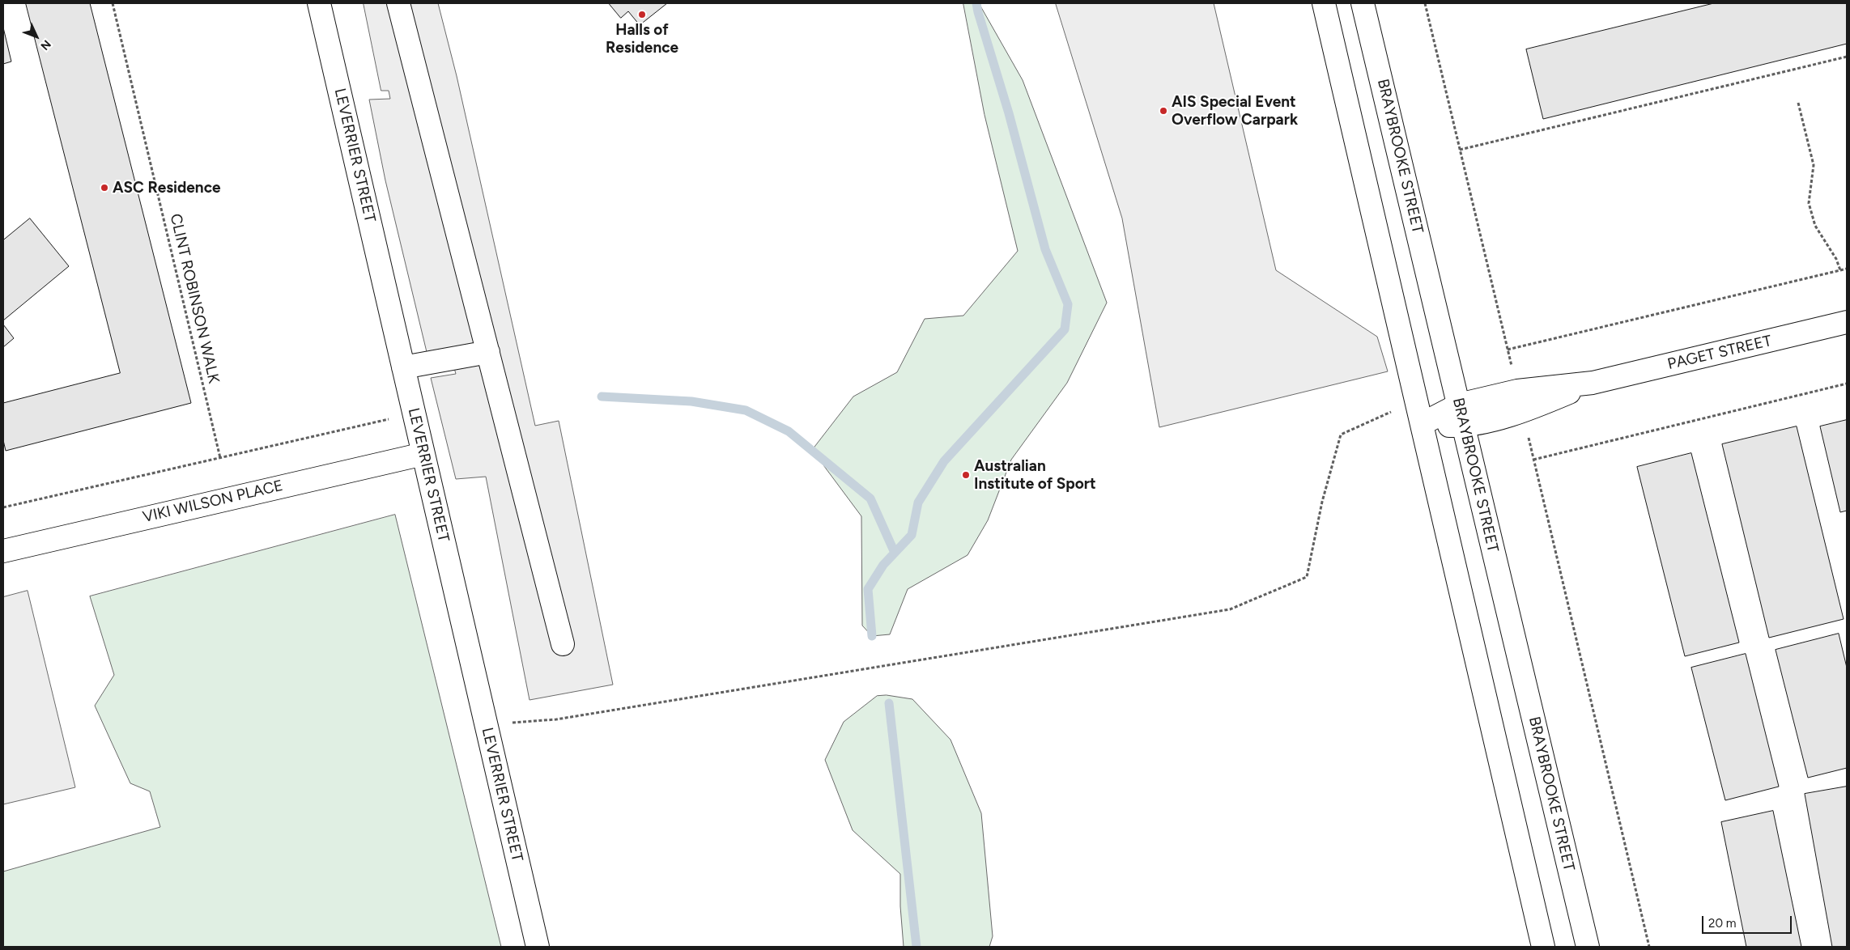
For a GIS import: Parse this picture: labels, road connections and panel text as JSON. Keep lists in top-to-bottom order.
{
  "streets": {
    "street": [
      "LEVERRIER STREET",
      "BRAYBROOKE STREET",
      "PAGET STREET",
      "VIKI WILSON PLACE"
    ],
    "path": ["CLINT ROBINSON WALK"]
  },
  "crossings": [
    ["LEVERRIER STREET", "VIKI WILSON PLACE"],
    ["BRAYBROOKE STREET", "PAGET STREET"]
  ],
  "places": [
    "Halls of Residence",
    "AIS Special Event Overflow Carpark",
    "ASC Residence",
    "Australian Institute of Sport"
  ],
  "scale_bar": "20 m",
  "north": "bottom right"
}
